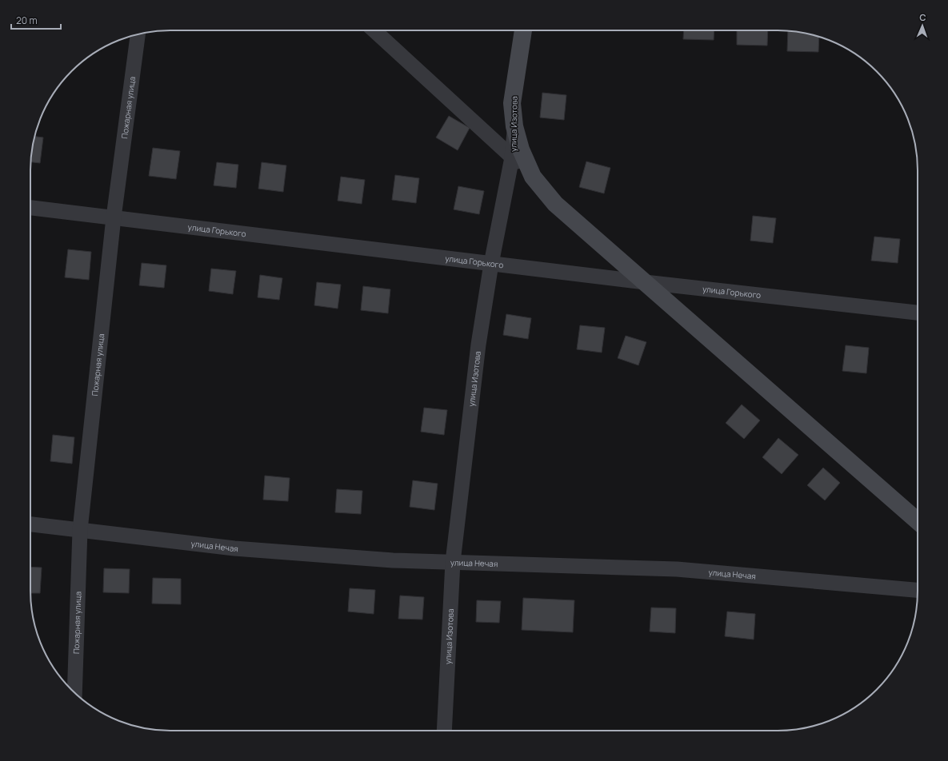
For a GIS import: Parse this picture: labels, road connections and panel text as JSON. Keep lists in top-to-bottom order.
{
  "streets": {
    "main road": ["улица Изотова"],
    "street": ["Пожарная улица", "улица Горького", "улица Нечая"]
  },
  "crossings": [
    ["Пожарная улица", "улица Горького"],
    ["Пожарная улица", "улица Нечая"],
    ["улица Изотова", "улица Горького"],
    ["улица Изотова", "улица Нечая"]
  ],
  "scale_bar": "20 m",
  "north": "top"
}
